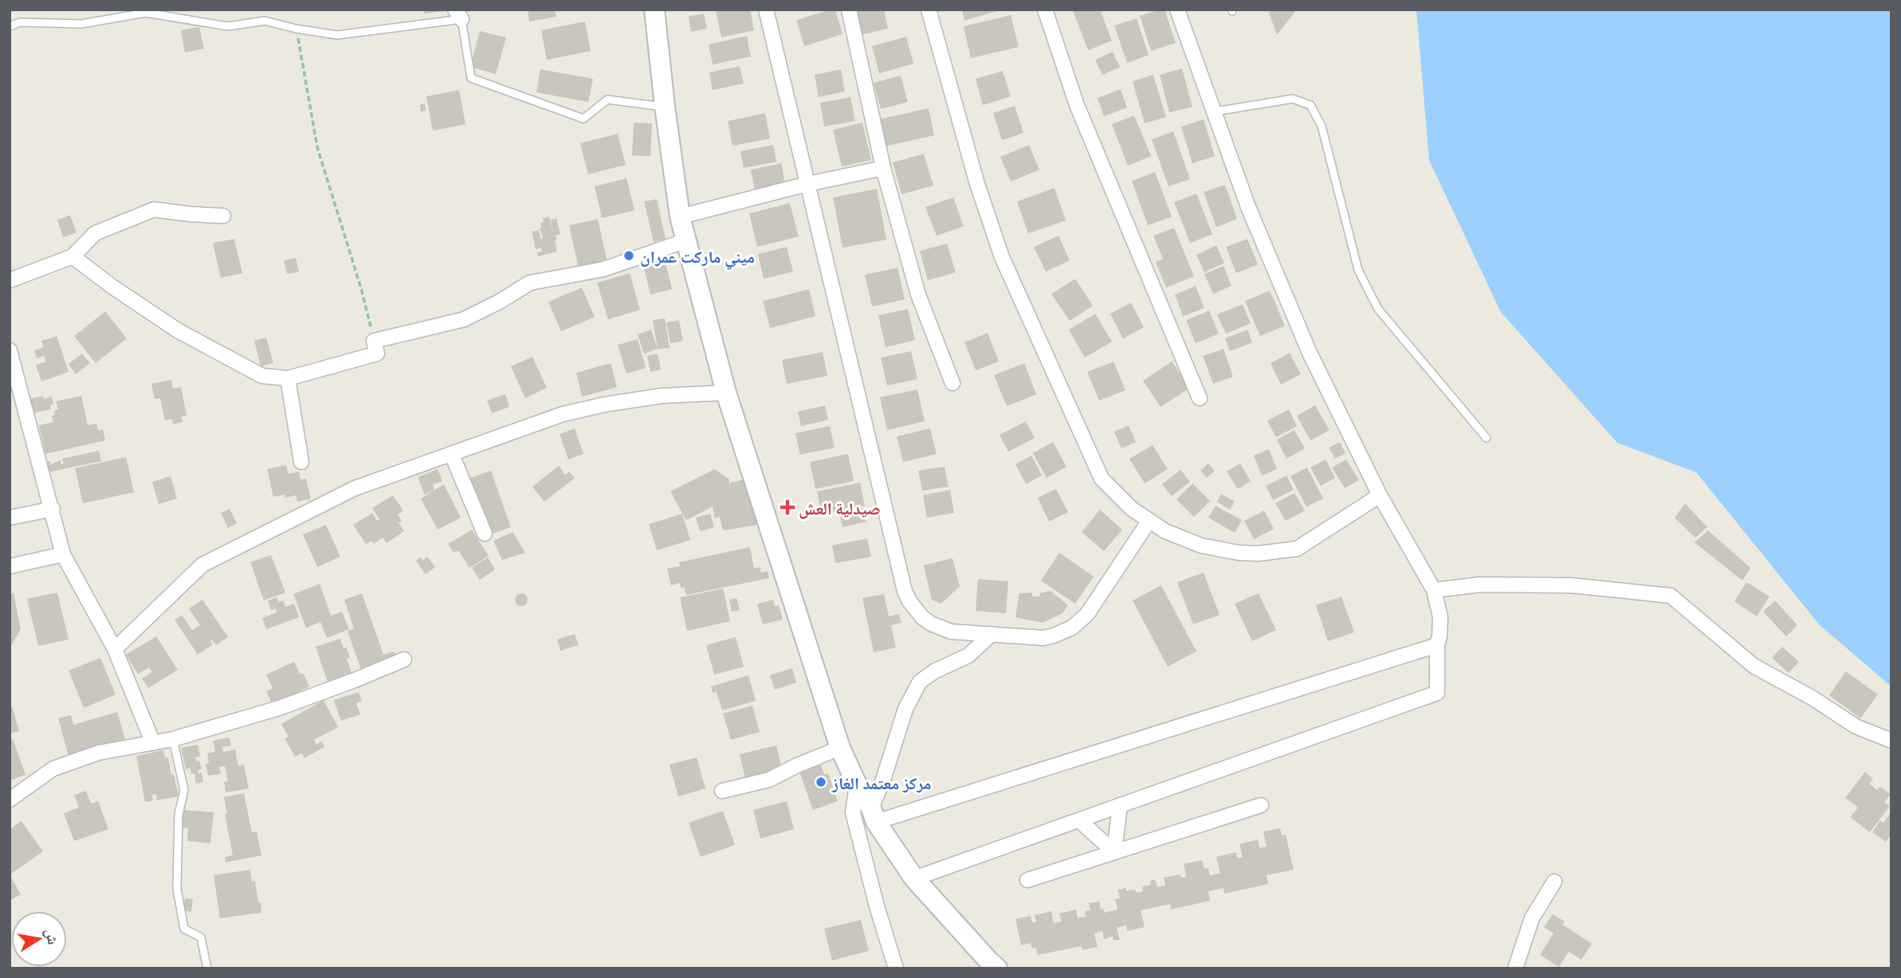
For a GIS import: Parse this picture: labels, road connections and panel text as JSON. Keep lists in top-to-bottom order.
{
  "places": {
    "other": ["ميني ماركت عمران", "مركز معتمد الغاز"],
    "health": ["صيدلية العش"]
  },
  "north": "right"
}
